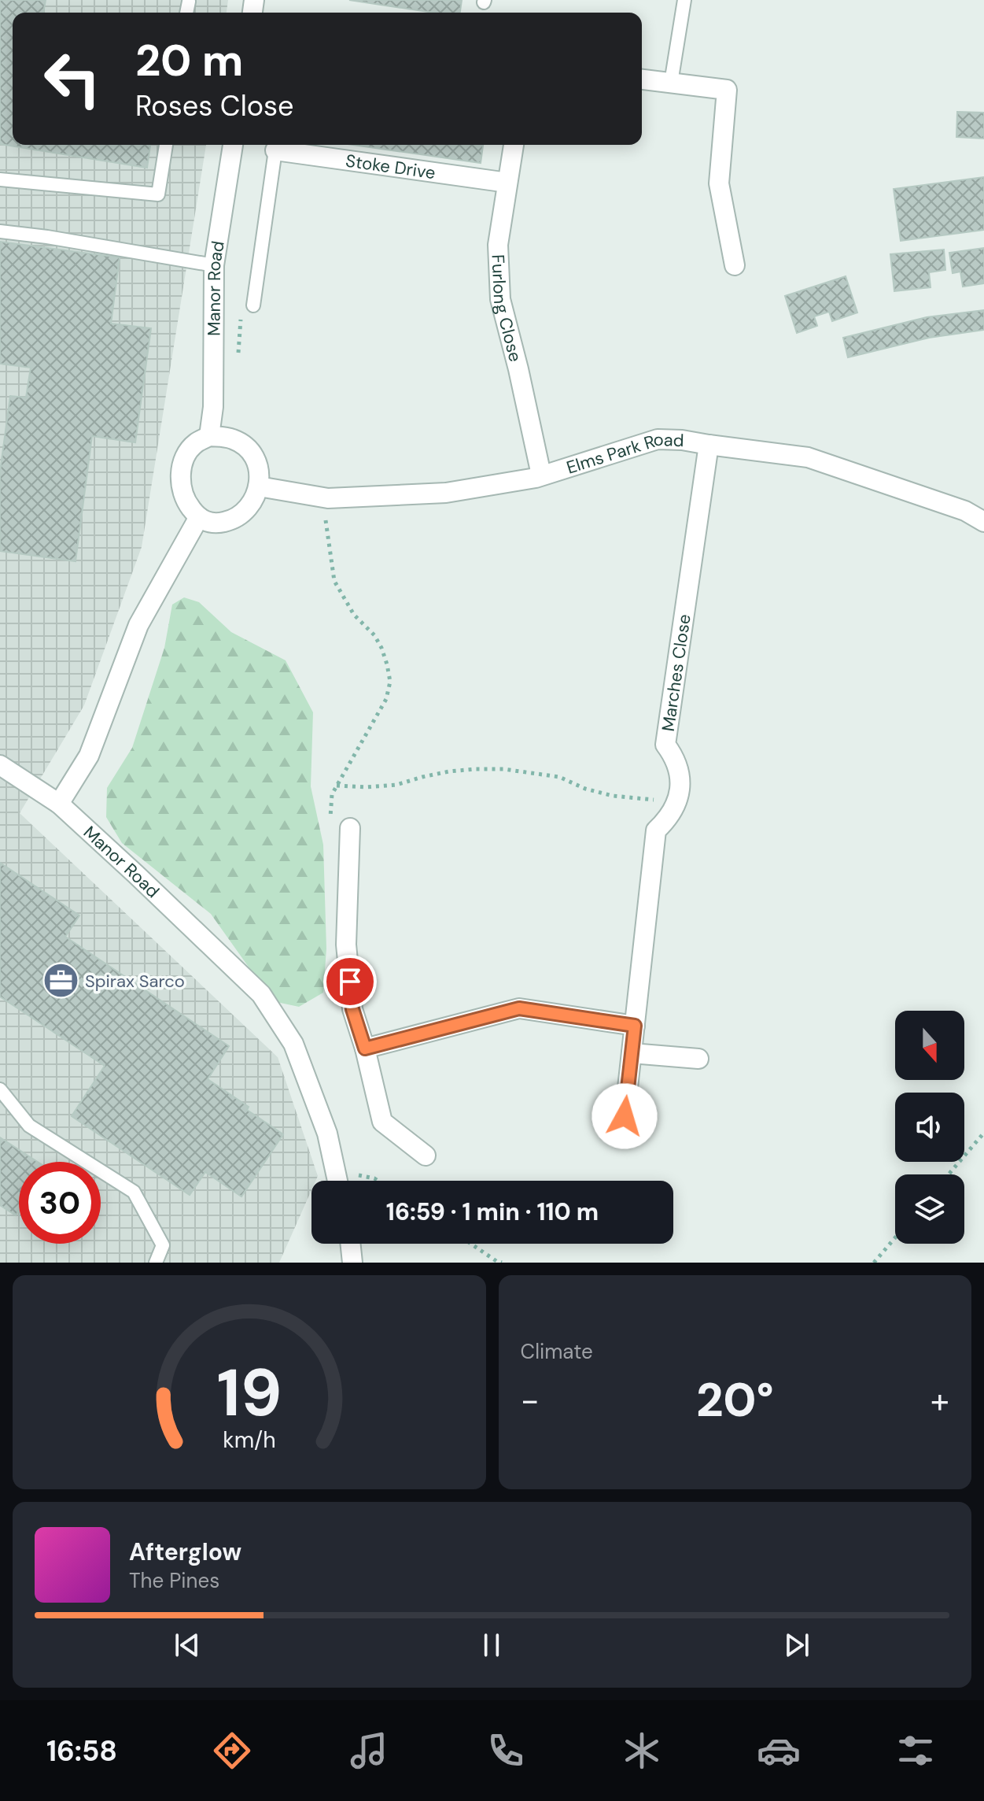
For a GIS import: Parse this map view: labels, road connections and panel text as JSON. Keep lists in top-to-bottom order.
{
  "streets": {
    "street": [
      "Stoke Drive",
      "Manor Road",
      "Furlong Close",
      "Elms Park Road",
      "Marches Close"
    ]
  },
  "crossings": [
    ["Stoke Drive", "Furlong Close"],
    ["Manor Road", "Elms Park Road"],
    ["Furlong Close", "Elms Park Road"],
    ["Elms Park Road", "Marches Close"]
  ],
  "places": {
    "office": ["Spirax Sarco"]
  },
  "north": "bottom",
  "page": {
    "turn": ["20 m", "Roses Close"],
    "limit": "30",
    "trip": "16:59 · 1 min · 110 m",
    "tile": "Climate",
    "heat": ["−", "20°", "+"],
    "song": ["Afterglow", "The Pines"],
    "tabs": "16:58",
    "gauge": ["19", "km/h"]
  }
}
